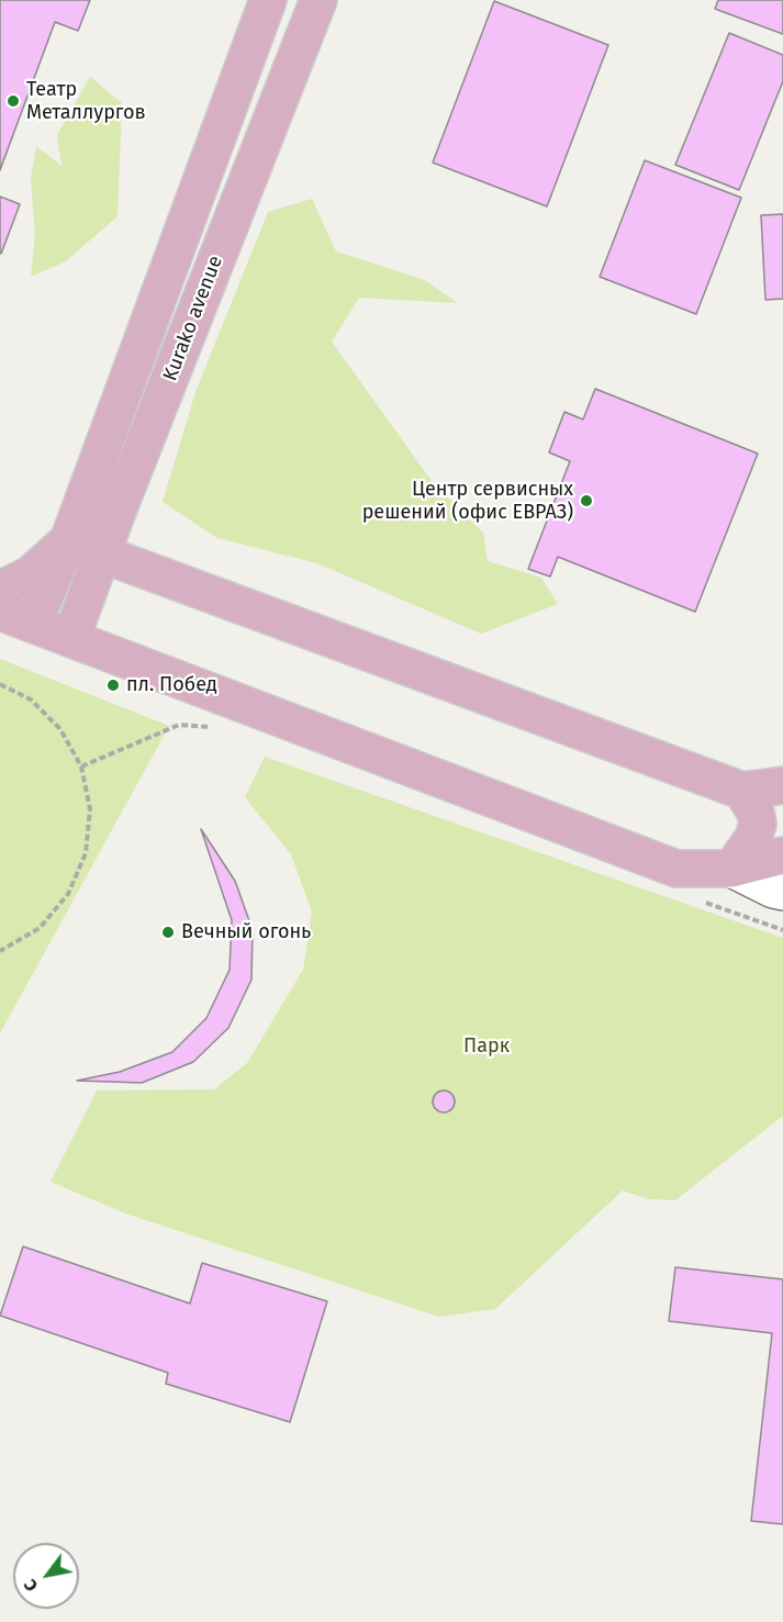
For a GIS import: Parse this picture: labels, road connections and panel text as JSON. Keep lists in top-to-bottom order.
{
  "streets": {
    "main road": ["Kurako avenue"]
  },
  "parks": ["Парк"],
  "places": [
    "Театр Металлургов",
    "Центр сервисных решений (офис ЕВРАЗ)",
    "пл. Побед",
    "Вечный огонь"
  ],
  "north": "bottom left"
}
